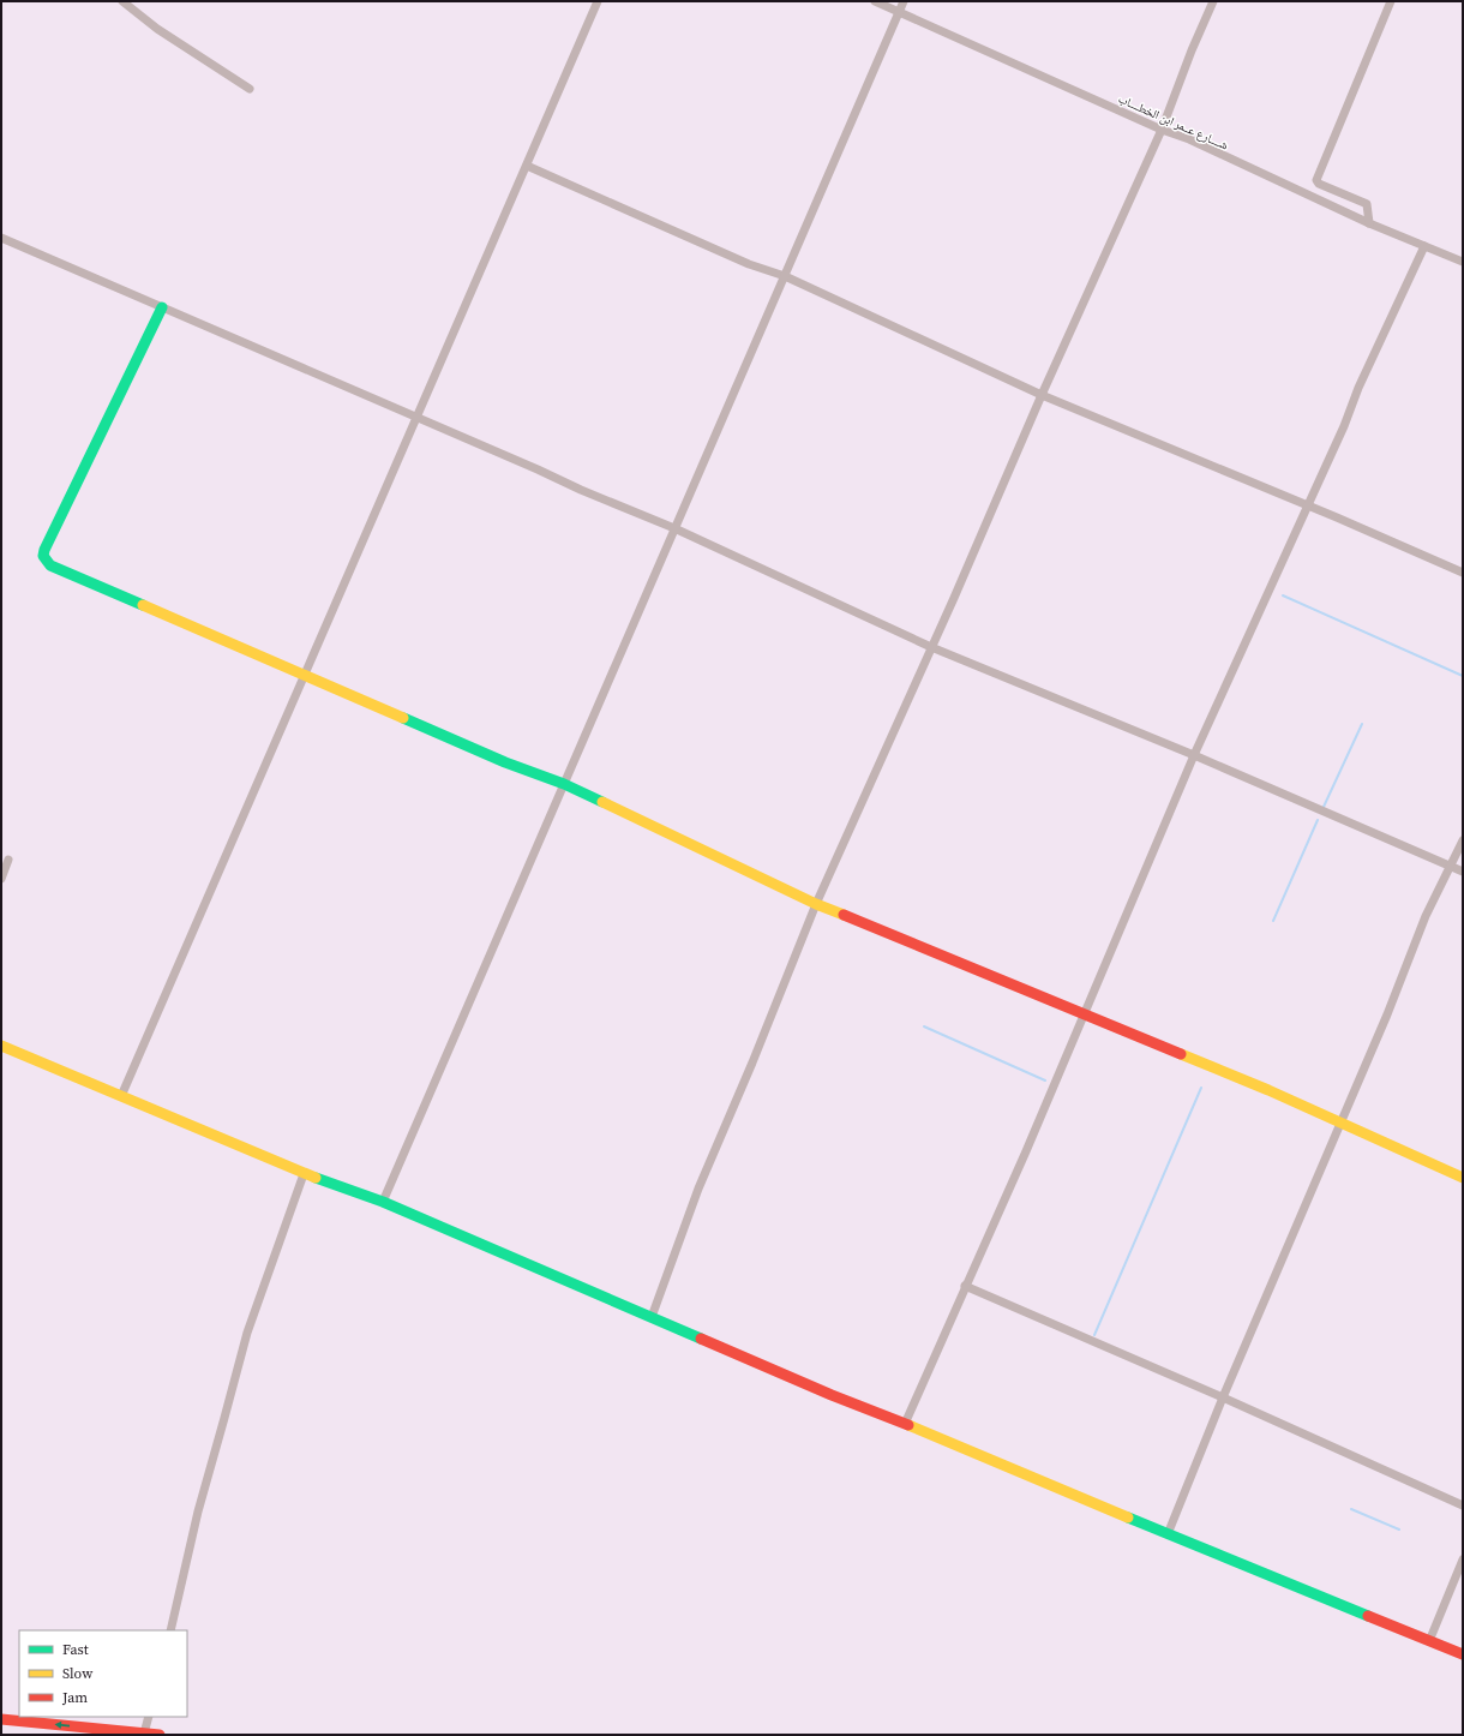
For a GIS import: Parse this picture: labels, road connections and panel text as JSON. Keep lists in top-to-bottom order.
{
  "streets": {
    "street": ["شــــارع عــمر ابن الخطــــاب"]
  },
  "legend": ["Fast", "Slow", "Jam"]
}
